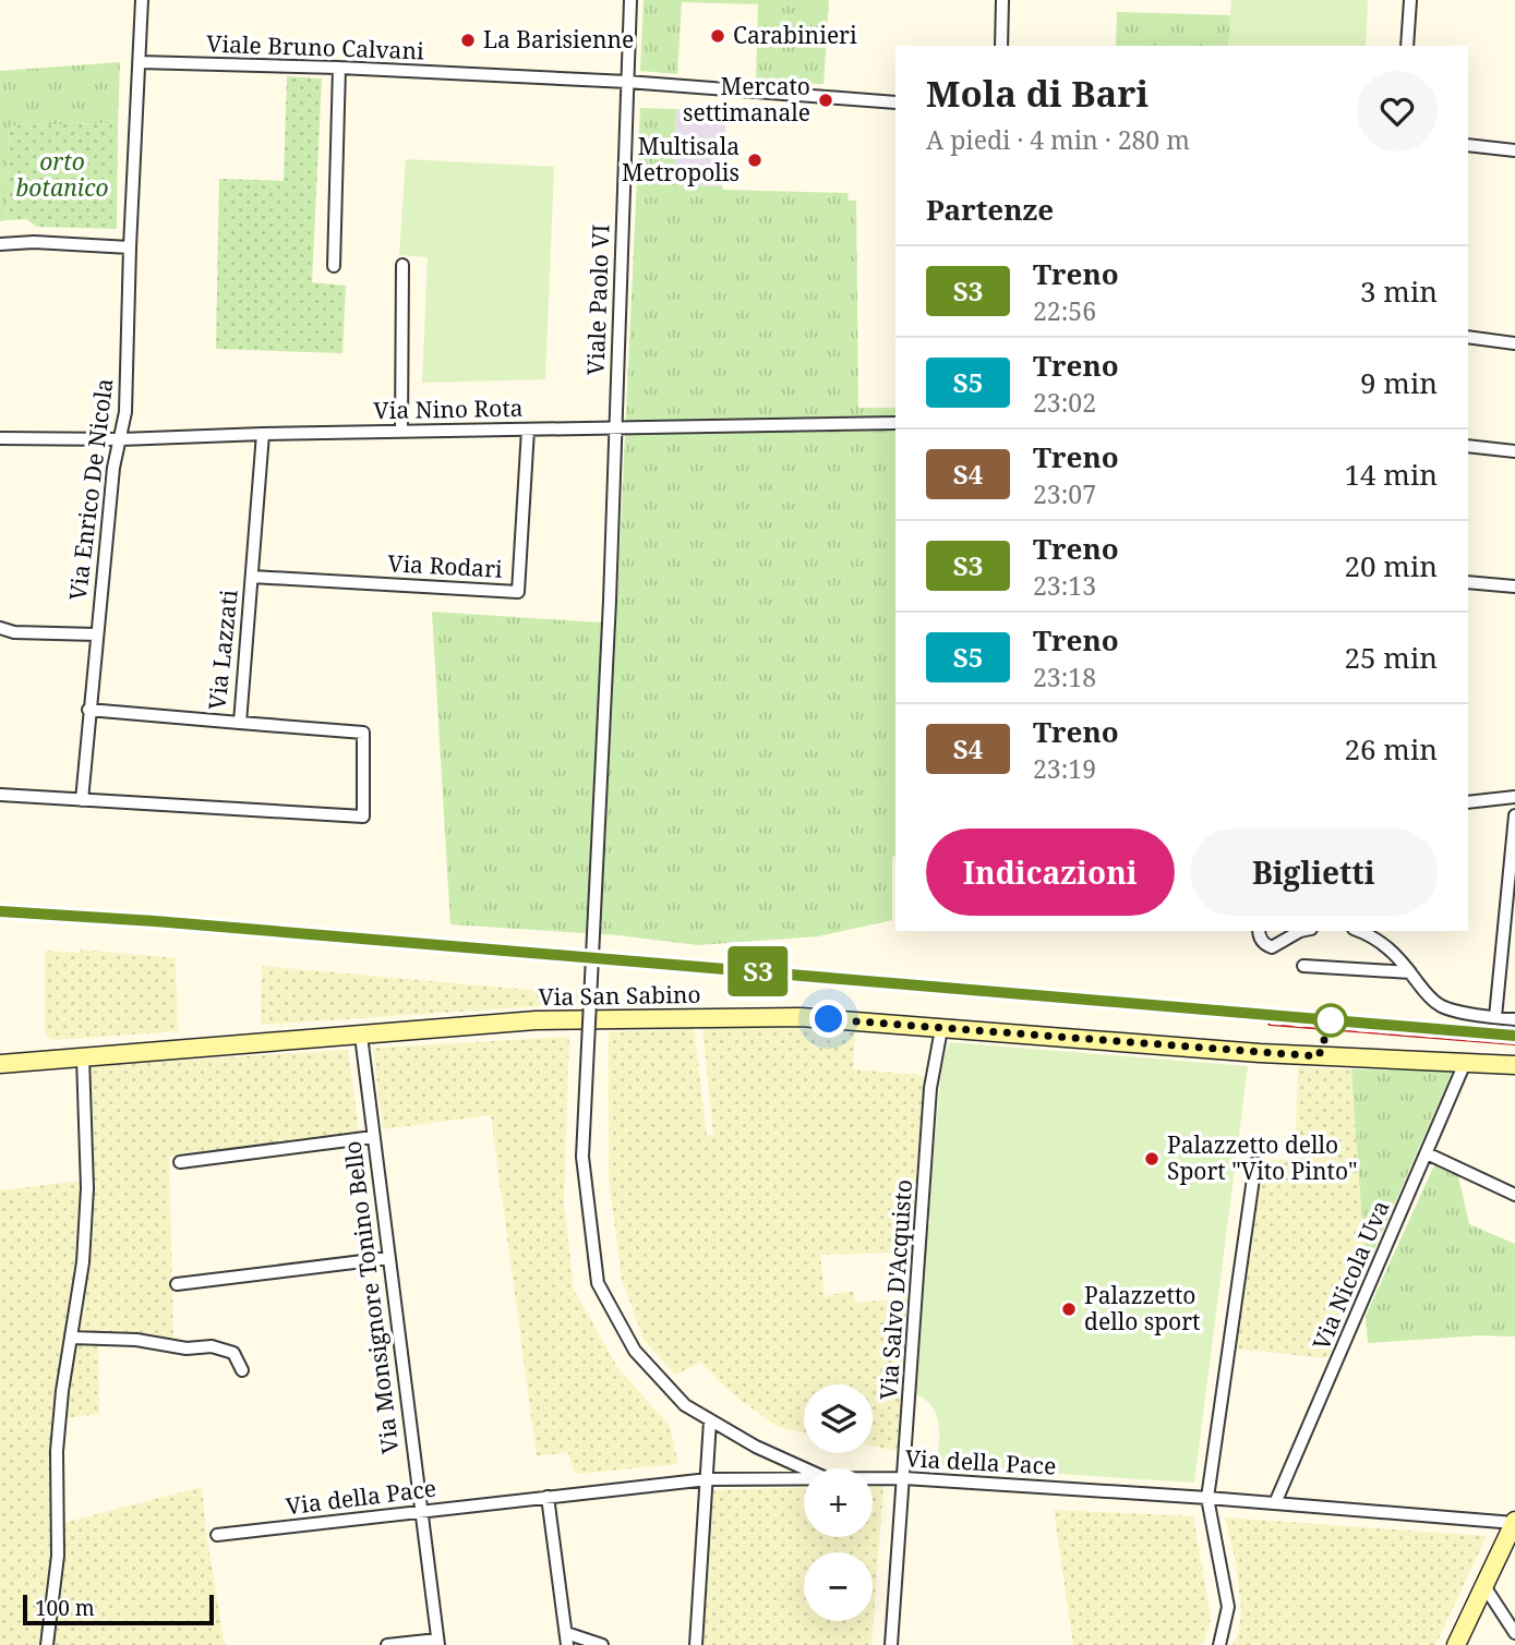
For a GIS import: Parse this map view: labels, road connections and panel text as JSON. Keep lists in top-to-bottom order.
{
  "streets": {
    "street": [
      "Viale Bruno Calvani",
      "Viale Paolo VI",
      "Via Nino Rota",
      "Via Enrico De Nicola",
      "Via Rodari",
      "Via Lazzati",
      "Via San Sabino",
      "Via Nicola Uva",
      "Via Salvo D'Acquisto",
      "Via Monsignore Tonino Bello",
      "Via della Pace"
    ]
  },
  "crossings": [
    ["Viale Bruno Calvani", "Viale Paolo VI"],
    ["Viale Bruno Calvani", "Via Enrico De Nicola"],
    ["Viale Paolo VI", "Via Nino Rota"],
    ["Via Nino Rota", "Via Enrico De Nicola"],
    ["Via Nino Rota", "Via Rodari"],
    ["Via Nino Rota", "Via Lazzati"],
    ["Via Enrico De Nicola", "Via Lazzati"],
    ["Via Rodari", "Via Lazzati"],
    ["Via San Sabino", "Via Nicola Uva"],
    ["Via San Sabino", "Via Salvo D'Acquisto"],
    ["Via San Sabino", "Via Monsignore Tonino Bello"],
    ["Via Nicola Uva", "Via della Pace"],
    ["Via Salvo D'Acquisto", "Via della Pace"],
    ["Via Monsignore Tonino Bello", "Via della Pace"]
  ],
  "parks": ["orto botanico"],
  "places": [
    "Carabinieri",
    "La Barisienne",
    "Mercato settimanale",
    "Multisala Metropolis",
    "Palazzetto dello Sport \"Vito Pinto\"",
    "Palazzetto dello sport"
  ],
  "scale_bar": "100 m",
  "page": {
    "on_map": "S3",
    "heading": [
      ["Mola di Bari", "A piedi · 4 min · 280 m"],
      "Partenze"
    ],
    "list": [
      {
        "mark": "S3",
        "name": "Treno",
        "note": "22:56",
        "value": "3 min"
      },
      {
        "mark": "S5",
        "name": "Treno",
        "note": "23:02",
        "value": "9 min"
      },
      {
        "mark": "S4",
        "name": "Treno",
        "note": "23:07",
        "value": "14 min"
      },
      {
        "mark": "S3",
        "name": "Treno",
        "note": "23:13",
        "value": "20 min"
      },
      {
        "mark": "S5",
        "name": "Treno",
        "note": "23:18",
        "value": "25 min"
      },
      {
        "mark": "S4",
        "name": "Treno",
        "note": "23:19",
        "value": "26 min"
      }
    ],
    "buttons": ["Indicazioni", "Biglietti"],
    "map_buttons": ["+", "−"],
    "scale": "100 m"
  }
}
